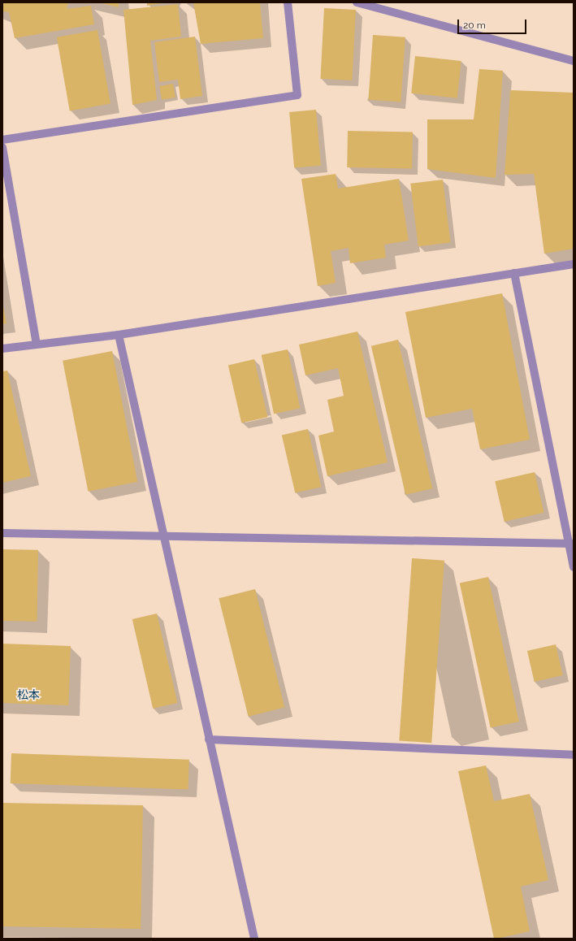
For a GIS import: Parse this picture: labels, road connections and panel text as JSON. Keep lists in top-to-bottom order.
{
  "districts": ["松本"],
  "scale_bar": "20 m"
}
